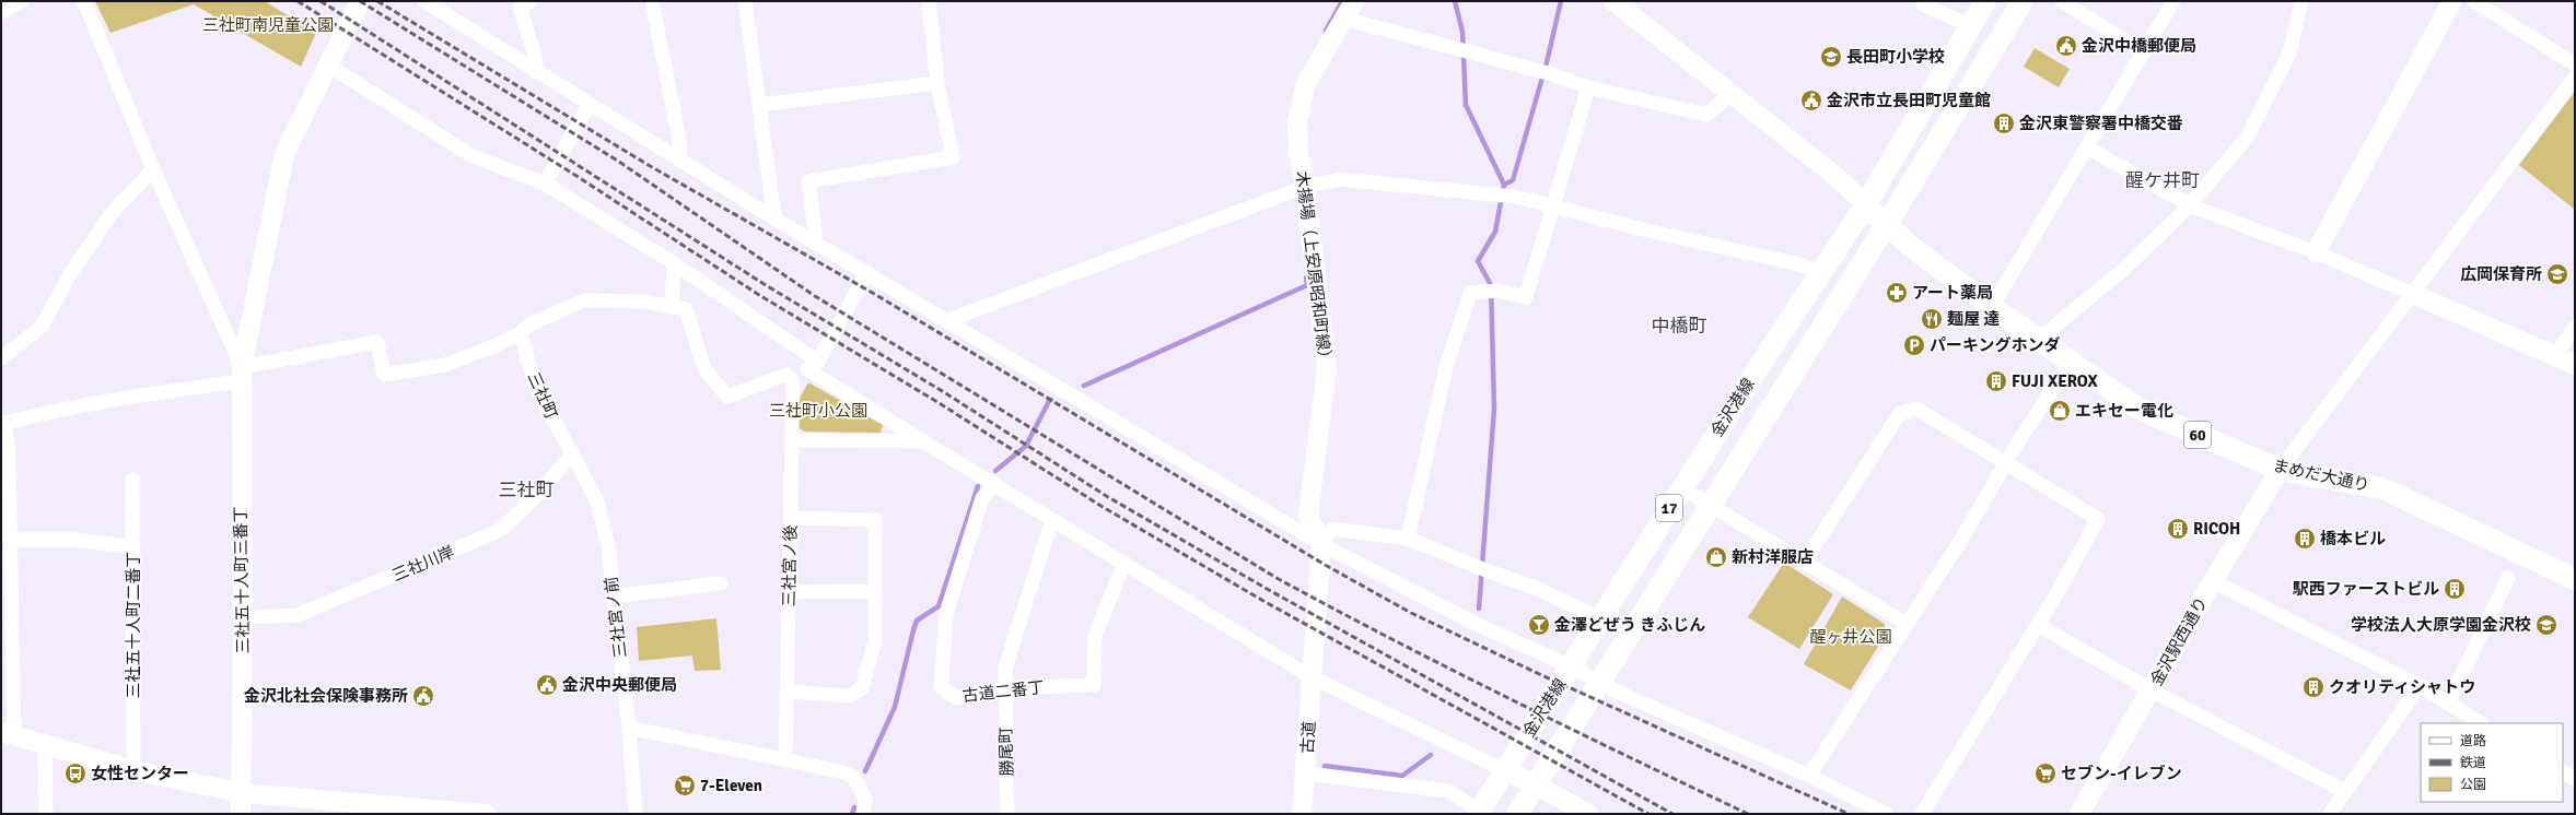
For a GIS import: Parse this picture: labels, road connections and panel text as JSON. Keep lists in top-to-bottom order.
{
  "streets": {
    "main road": [
      "金沢港線",
      "60",
      "まめだ大通り",
      "17"
    ],
    "street": [
      "木揚場（上安原昭和町線）",
      "三社町",
      "三社川岸",
      "三社宮ノ後",
      "三社五十人町三番丁",
      "三社宮ノ前",
      "三社五十人町二番丁",
      "金沢駅西通り",
      "古道二番丁",
      "古道",
      "勝尾町"
    ]
  },
  "crossings": [
    ["木揚場（上安原昭和町線）", "古道"],
    ["三社町", "三社川岸"],
    ["三社町", "三社宮ノ前"],
    ["金沢港線", "まめだ大通り"],
    ["まめだ大通り", "金沢駅西通り"],
    ["三社川岸", "三社五十人町三番丁"],
    ["三社川岸", "三社宮ノ前"],
    ["古道二番丁", "勝尾町"]
  ],
  "districts": ["醒ケ井町", "中橋町", "三社町"],
  "parks": ["三社町南児童公園", "三社町小公園", "醒ヶ井公園"],
  "places": {
    "public building": [
      "金沢中橋郵便局",
      "金沢市立長田町児童館",
      "金沢中央郵便局",
      "金沢北社会保険事務所"
    ],
    "school or university": ["長田町小学校", "広岡保育所", "学校法人大原学園金沢校"],
    "building": [
      "金沢東警察署中橋交番",
      "FUJI XEROX",
      "RICOH",
      "橋本ビル",
      "駅西ファーストビル",
      "クオリティシャトウ"
    ],
    "pharmacy": ["アート薬局"],
    "restaurant": ["麺屋 達"],
    "parking": ["パーキングホンダ"],
    "shop": ["エキセー電化", "新村洋服店"],
    "bar": ["金澤どぜう きふじん"],
    "bus stop": ["女性センター"],
    "supermarket": ["セブン-イレブン", "7-Eleven"]
  },
  "legend": ["道路", "鉄道", "公園"]
}
